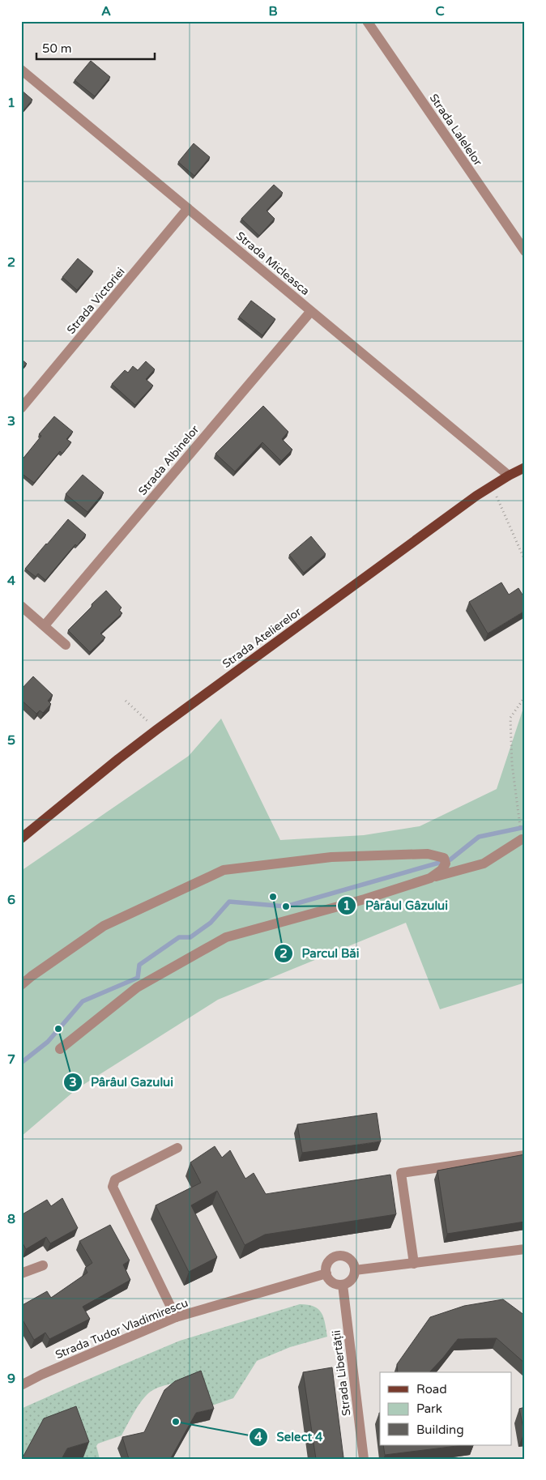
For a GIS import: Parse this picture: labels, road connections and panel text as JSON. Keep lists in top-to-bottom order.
{
  "streets": {
    "main road": ["Strada Atelierelor"],
    "street": [
      "Strada Lalelelor",
      "Strada Micleasca",
      "Strada Victoriei",
      "Strada Albinelor",
      "Strada Tudor Vladimirescu",
      "Strada Libertății"
    ]
  },
  "crossings": [
    ["Strada Micleasca", "Strada Victoriei"],
    ["Strada Micleasca", "Strada Albinelor"],
    ["Strada Micleasca", "Strada Atelierelor"],
    ["Strada Tudor Vladimirescu", "Strada Libertății"]
  ],
  "places": [
    "Parcul Băi",
    "Pârâul Gâzului",
    "Pârâul Gazului",
    "Select 4"
  ],
  "legend": ["Road", "Park", "Building"],
  "scale_bar": "50 m",
  "grid": {
    "columns": ["A", "B", "C"],
    "rows": [
      "1",
      "2",
      "3",
      "4",
      "5",
      "6",
      "7",
      "8",
      "9"
    ]
  }
}
